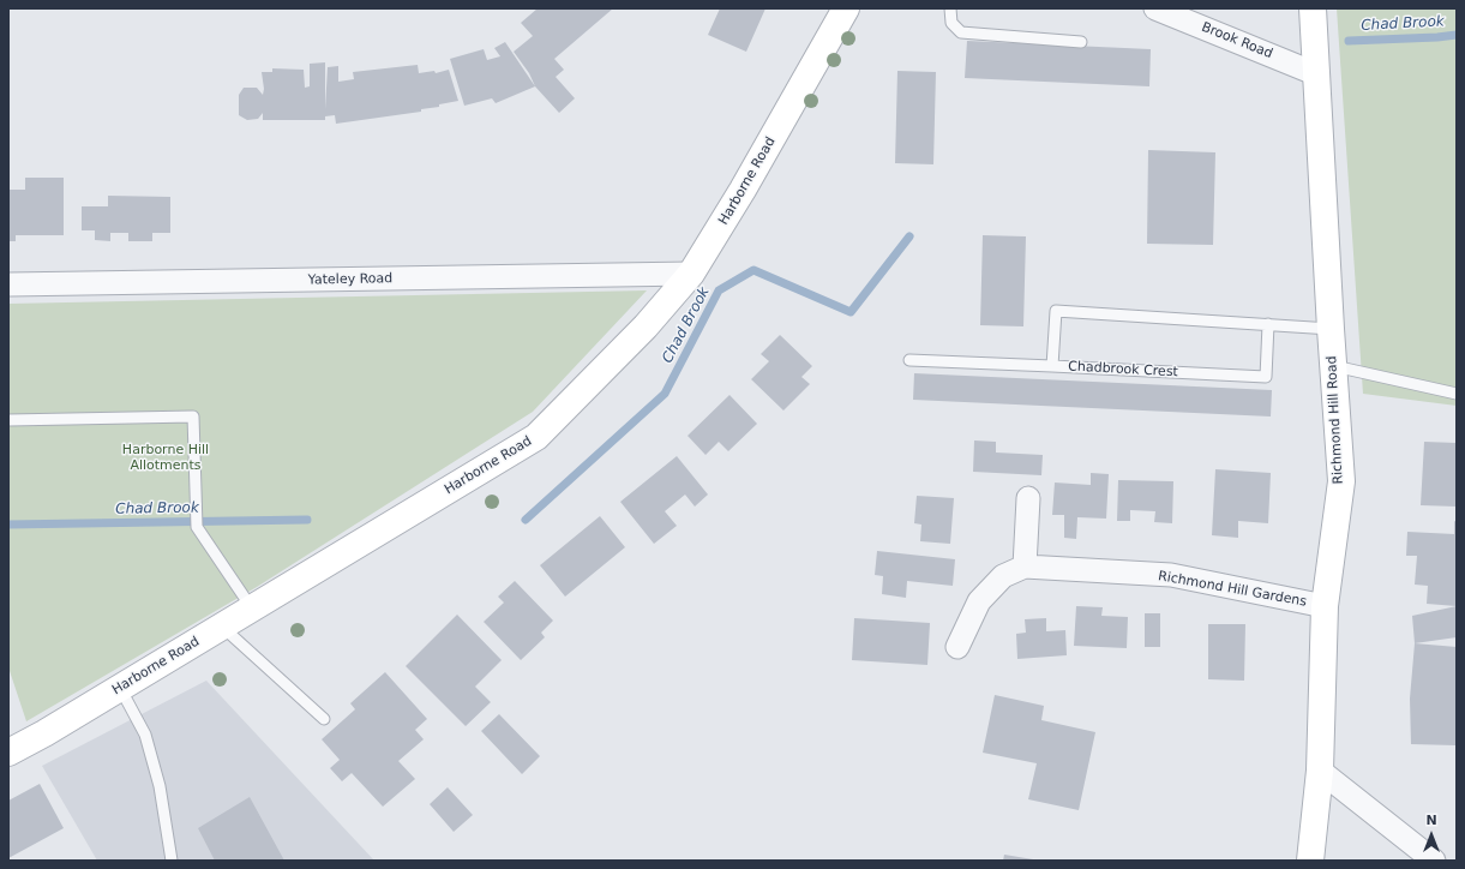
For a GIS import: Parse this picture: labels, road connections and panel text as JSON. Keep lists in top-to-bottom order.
{
  "streets": {
    "main road": ["Harborne Road", "Richmond Hill Road"],
    "street": ["Brook Road", "Yateley Road", "Richmond Hill Gardens"],
    "lane": ["Chadbrook Crest"]
  },
  "crossings": [
    ["Brook Road", "Richmond Hill Road"],
    ["Harborne Road", "Yateley Road"],
    ["Chadbrook Crest", "Richmond Hill Road"],
    ["Richmond Hill Road", "Richmond Hill Gardens"]
  ],
  "water": ["Chad Brook"],
  "parks": ["Harborne Hill Allotments"],
  "north": "top"
}
